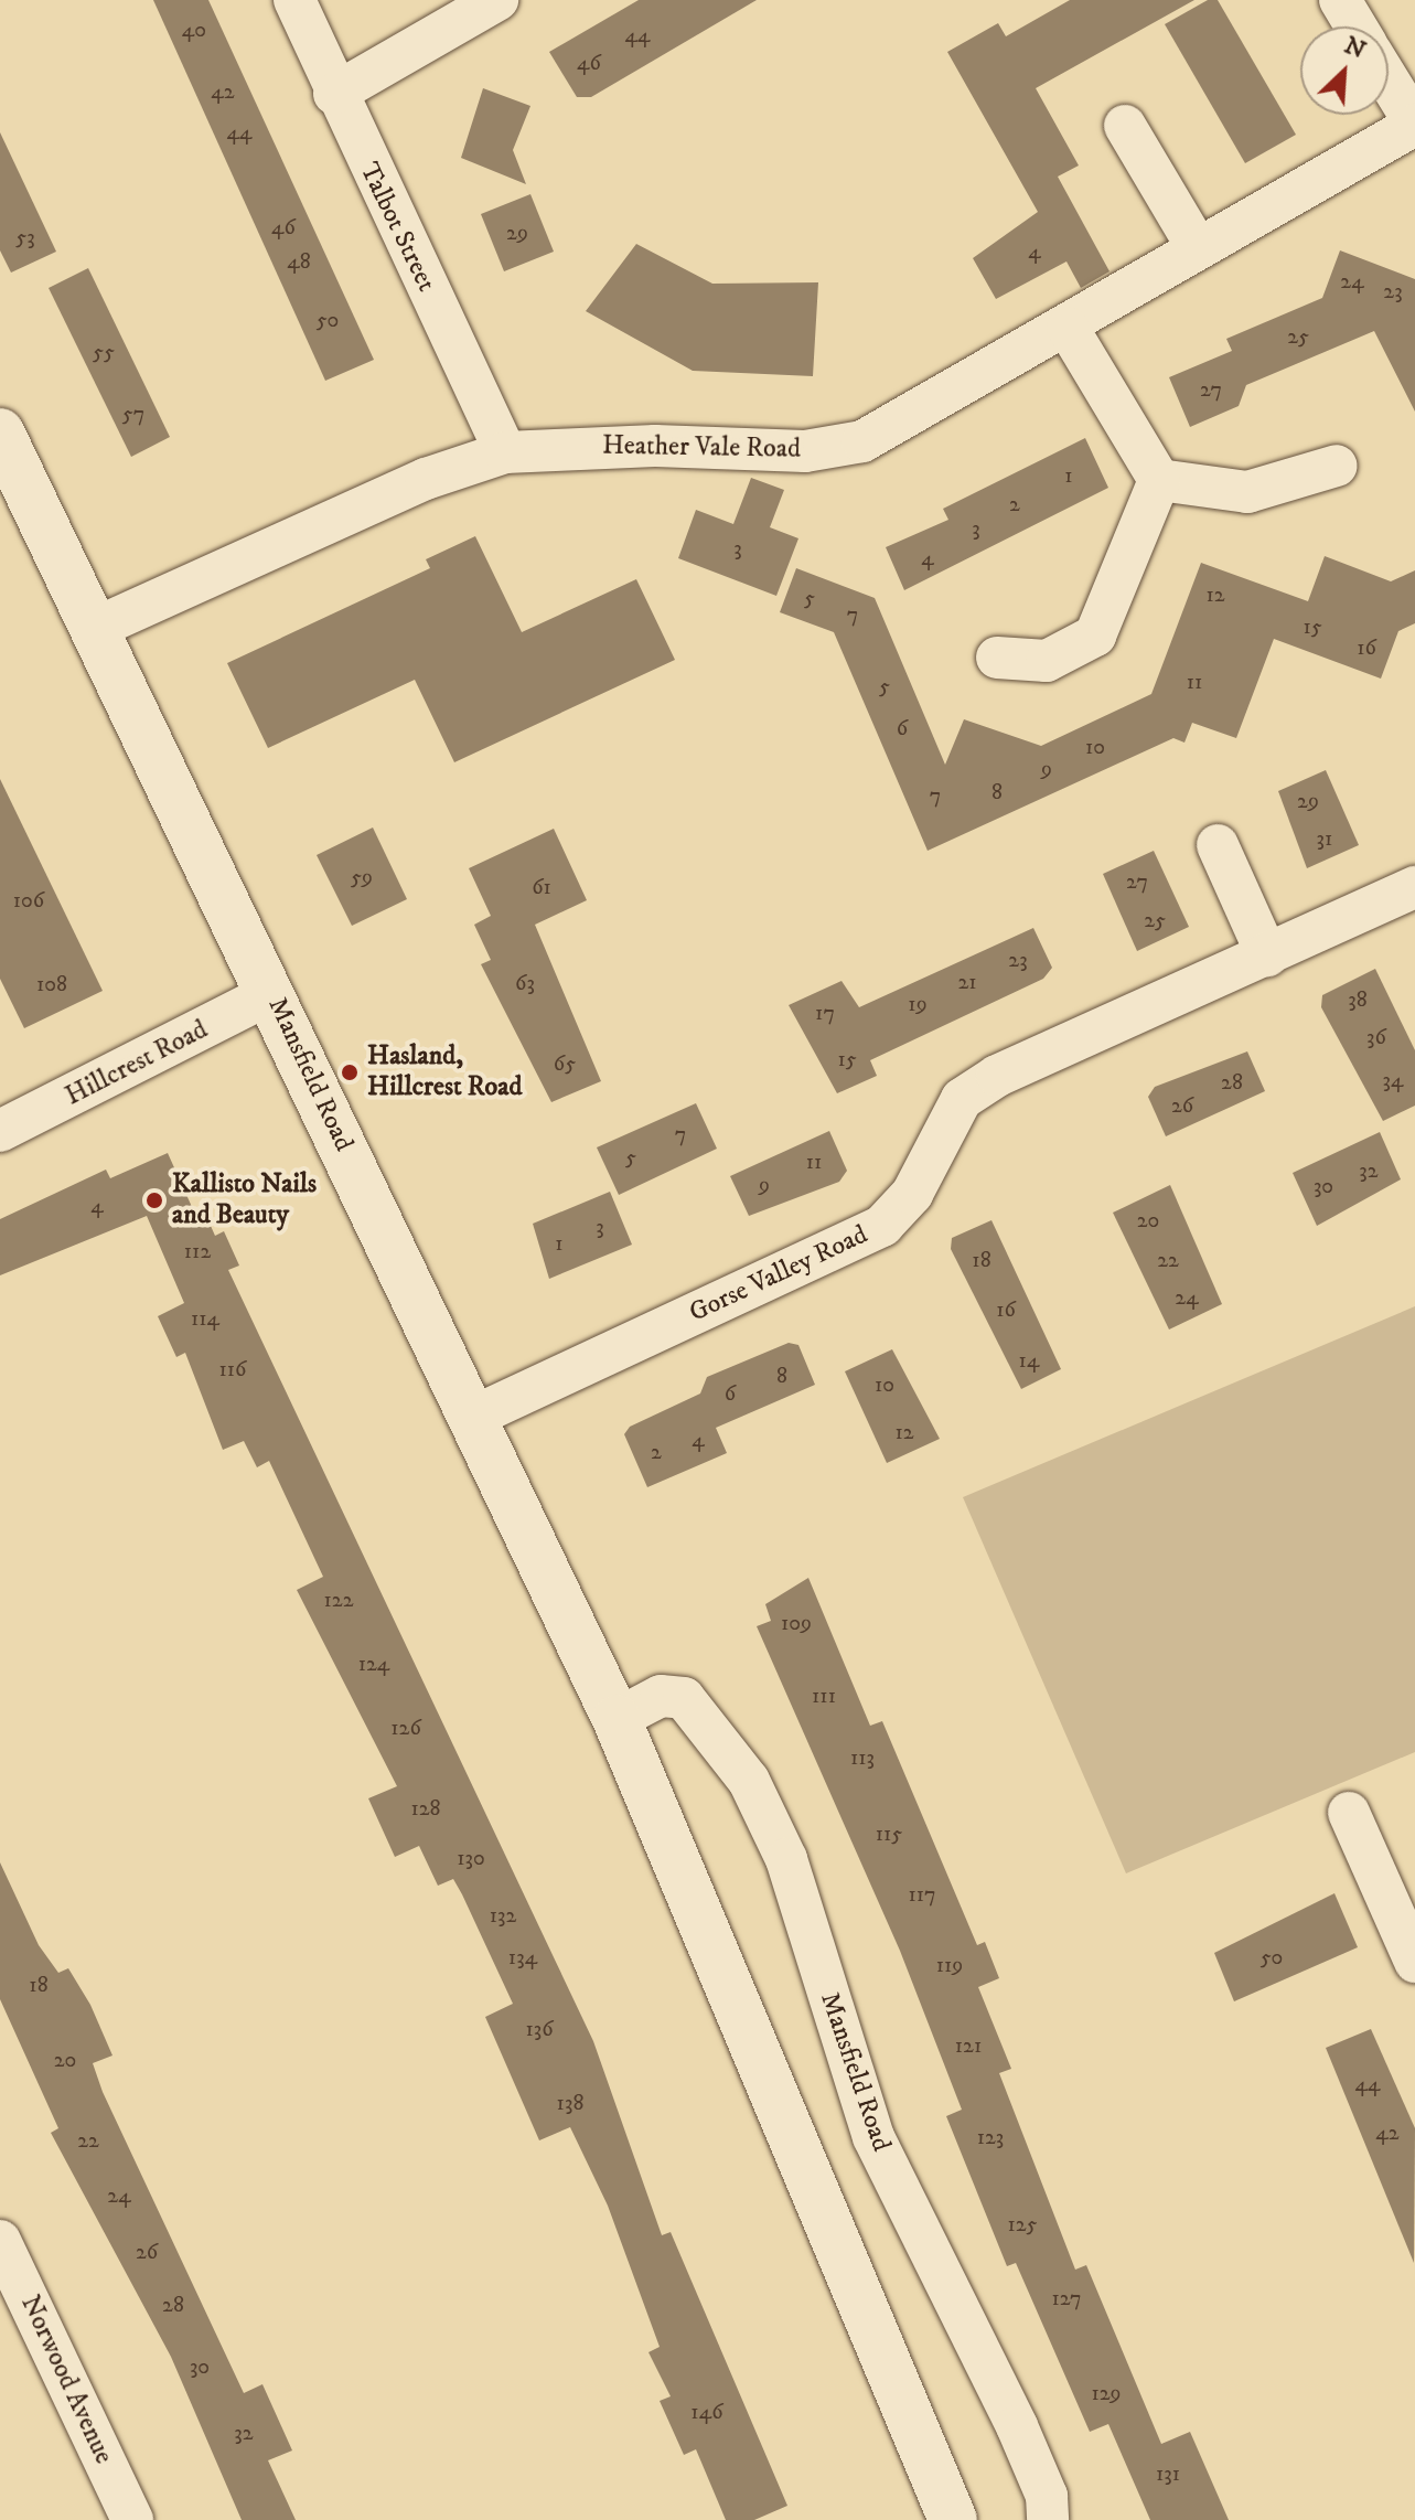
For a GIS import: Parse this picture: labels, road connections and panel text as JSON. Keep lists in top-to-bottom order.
{
  "streets": {
    "main road": ["Mansfield Road"],
    "street": [
      "Talbot Street",
      "Heather Vale Road",
      "Hillcrest Road",
      "Gorse Valley Road",
      "Norwood Avenue"
    ]
  },
  "crossings": [
    ["Talbot Street", "Heather Vale Road"],
    ["Heather Vale Road", "Mansfield Road"],
    ["Hillcrest Road", "Mansfield Road"],
    ["Mansfield Road", "Gorse Valley Road"]
  ],
  "places": ["Hasland, Hillcrest Road", "Kallisto Nails and Beauty"],
  "house_numbers": [
    "40",
    "44",
    "46",
    "42",
    "44",
    "46",
    "29",
    "53",
    "4",
    "48",
    "24",
    "23",
    "50",
    "25",
    "55",
    "27",
    "57",
    "1",
    "2",
    "3",
    "3",
    "4",
    "12",
    "5",
    "7",
    "15",
    "16",
    "11",
    "5",
    "6",
    "10",
    "9",
    "8",
    "7",
    "29",
    "31",
    "59",
    "27",
    "61",
    "106",
    "25",
    "23",
    "21",
    "63",
    "108",
    "38",
    "19",
    "17",
    "36",
    "15",
    "65",
    "34",
    "28",
    "26",
    "7",
    "5",
    "11",
    "32",
    "9",
    "30",
    "4",
    "20",
    "3",
    "1",
    "112",
    "18",
    "22",
    "24",
    "16",
    "114",
    "14",
    "116",
    "8",
    "10",
    "6",
    "12",
    "4",
    "2",
    "122",
    "109",
    "124",
    "111",
    "126",
    "113",
    "128",
    "115",
    "130",
    "117",
    "132",
    "134",
    "50",
    "119",
    "18",
    "136",
    "121",
    "20",
    "44",
    "138",
    "42",
    "123",
    "22",
    "24",
    "125",
    "26",
    "127",
    "28",
    "30",
    "129",
    "146",
    "32",
    "131"
  ],
  "north": "top right"
}
